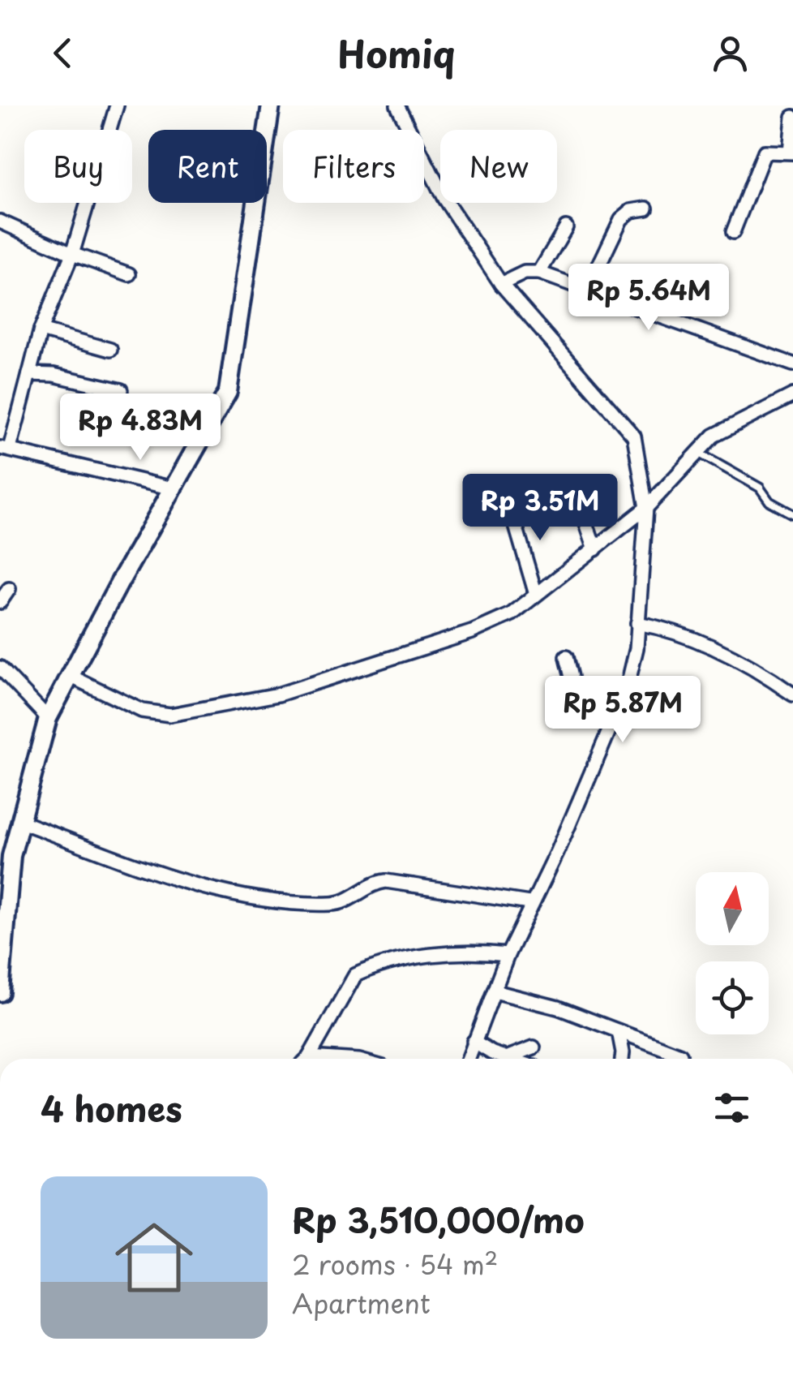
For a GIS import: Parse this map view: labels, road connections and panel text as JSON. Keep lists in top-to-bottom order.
{
  "north": "top",
  "page": {
    "header": "Homiq",
    "chip": [
      "Buy",
      "Rent",
      "Filters",
      "New"
    ],
    "price": [
      "Rp 5.64M",
      "Rp 4.83M",
      "Rp 3.51M",
      "Rp 5.87M"
    ],
    "heading": "4 homes",
    "list": [
      {
        "name": "Rp 3,510,000/mo",
        "note": "2 rooms · 54 m² · Apartment"
      }
    ]
  }
}
